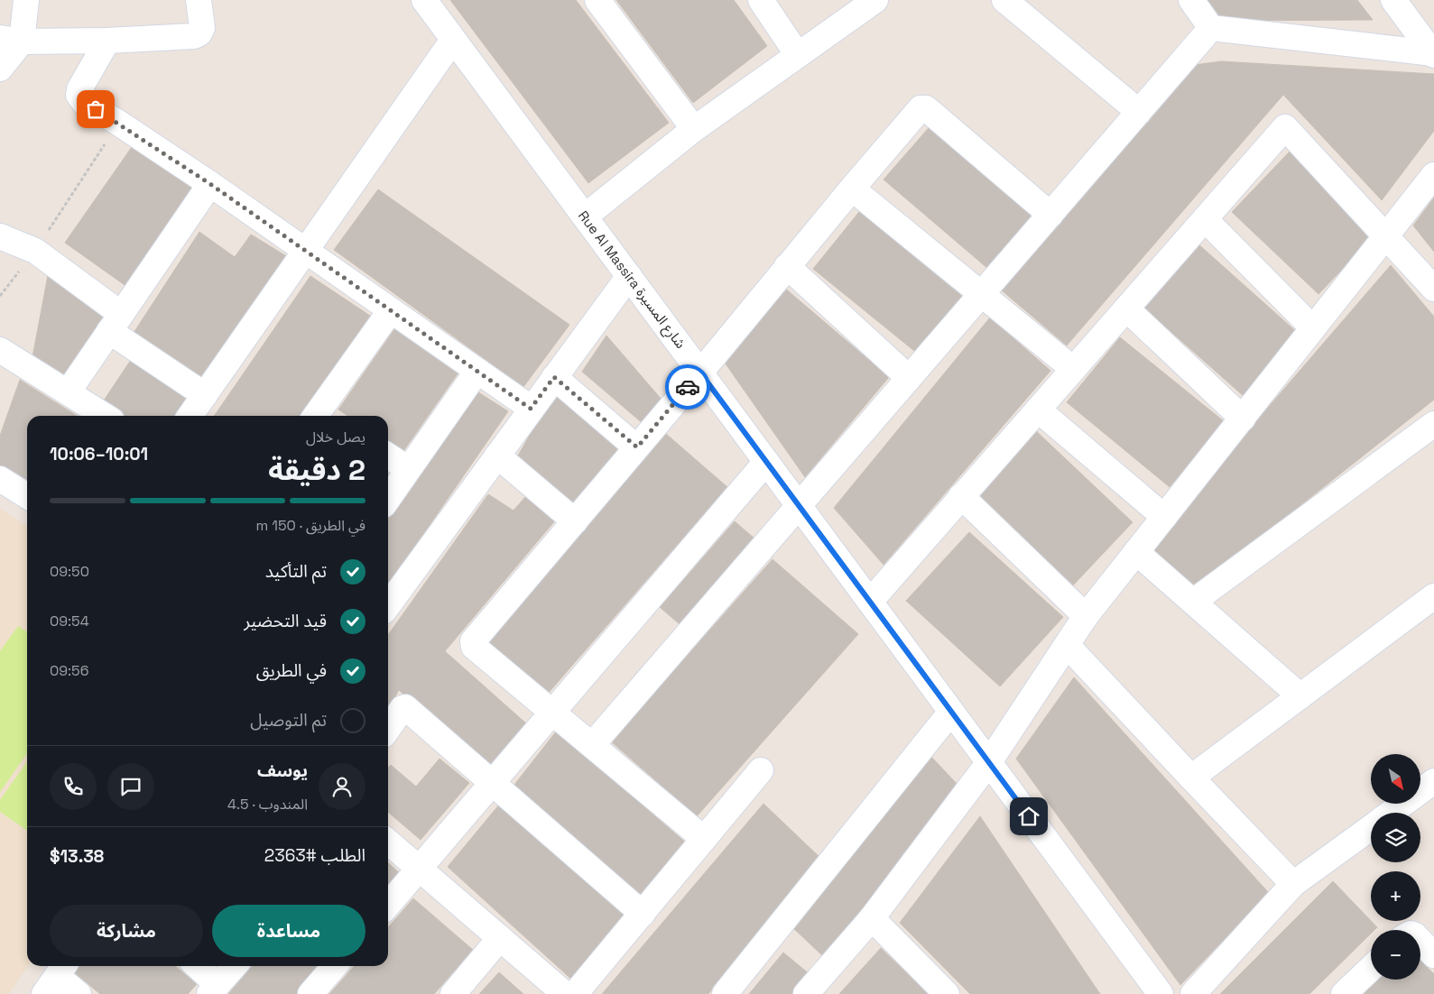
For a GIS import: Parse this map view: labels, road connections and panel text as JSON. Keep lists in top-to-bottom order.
{
  "streets": {
    "street": ["Rue Al Massira شارع المسيرة"]
  },
  "north": "bottom right",
  "page": {
    "heading": ["2 دقيقة", "يصل خلال", "10:01–10:06"],
    "panel": [
      "يوسف",
      "المندوب · 4.5",
      "الطلب #2363",
      "$13.38"
    ],
    "bar": "في الطريق · 150 m",
    "list": [
      ["تم التأكيد", "09:50"],
      ["قيد التحضير", "09:54"],
      ["في الطريق", "09:56"],
      "تم التوصيل"
    ],
    "map_buttons": ["+", "−"],
    "buttons": ["مساعدة", "مشاركة"]
  }
}
